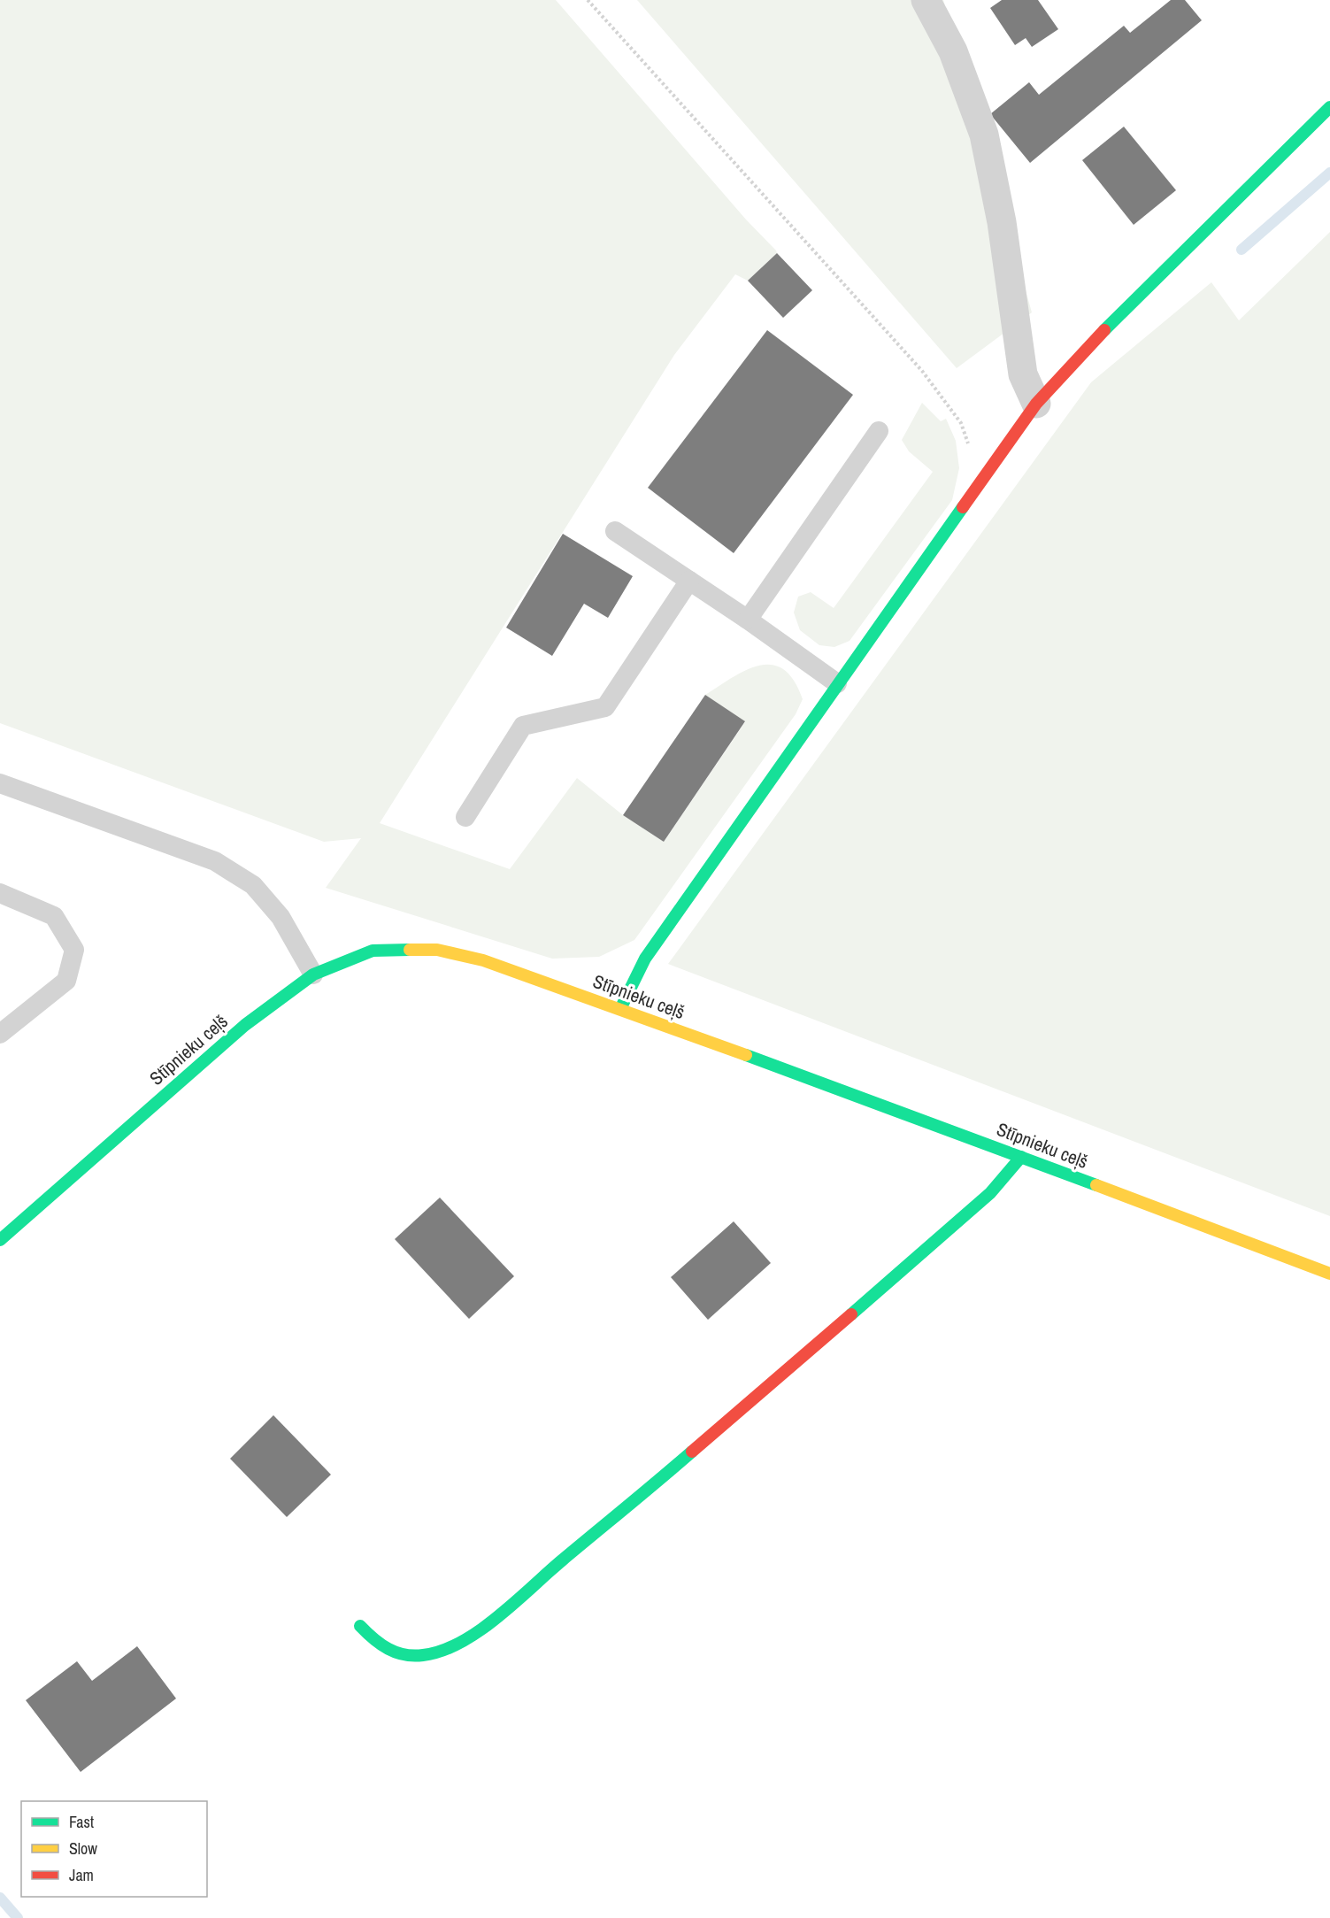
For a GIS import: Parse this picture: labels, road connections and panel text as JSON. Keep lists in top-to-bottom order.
{
  "streets": {
    "street": ["Stīpnieku ceļš"]
  },
  "legend": ["Fast", "Slow", "Jam"]
}
